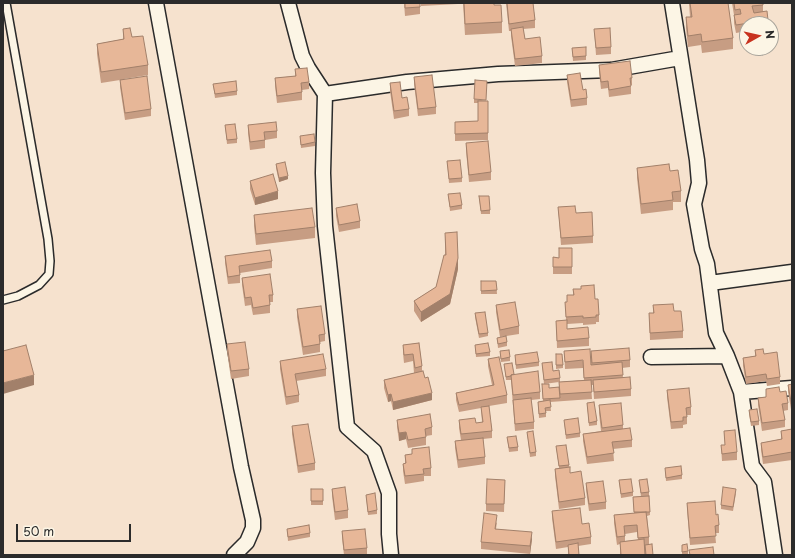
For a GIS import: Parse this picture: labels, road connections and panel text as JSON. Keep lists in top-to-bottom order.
{
  "scale_bar": "50 m",
  "north": "right"
}
